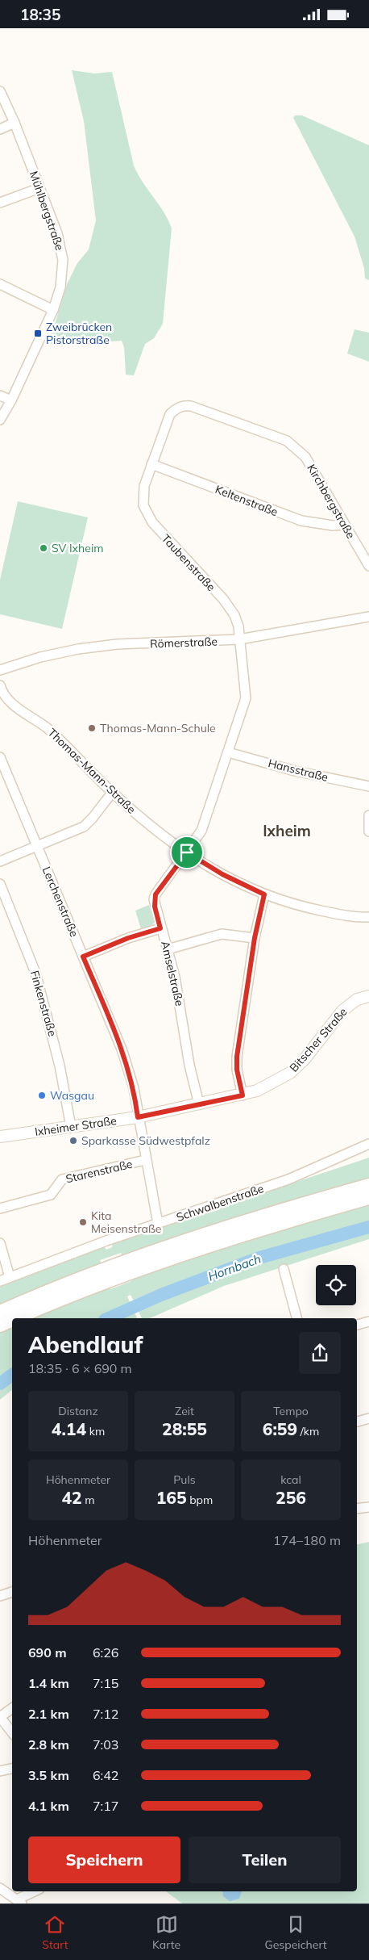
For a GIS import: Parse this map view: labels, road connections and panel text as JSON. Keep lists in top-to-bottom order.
{
  "streets": {
    "main road": ["Bitscher Straße", "Ixheimer Straße"],
    "street": [
      "Mühlbergstraße",
      "Keltenstraße",
      "Kirchbergstraße",
      "Taubenstraße",
      "Römerstraße",
      "Hansstraße",
      "Thomas-Mann-Straße",
      "Lerchenstraße",
      "Amselstraße",
      "Finkenstraße",
      "Starenstraße",
      "Schwalbenstraße"
    ]
  },
  "crossings": [
    ["Keltenstraße", "Kirchbergstraße"],
    ["Keltenstraße", "Taubenstraße"],
    ["Kirchbergstraße", "Taubenstraße"],
    ["Taubenstraße", "Römerstraße"],
    ["Taubenstraße", "Hansstraße"],
    ["Taubenstraße", "Thomas-Mann-Straße"],
    ["Taubenstraße", "Amselstraße"],
    ["Thomas-Mann-Straße", "Amselstraße"],
    ["Lerchenstraße", "Ixheimer Straße"],
    ["Lerchenstraße", "Starenstraße"],
    ["Amselstraße", "Bitscher Straße"],
    ["Amselstraße", "Ixheimer Straße"],
    ["Finkenstraße", "Ixheimer Straße"],
    ["Bitscher Straße", "Ixheimer Straße"],
    ["Ixheimer Straße", "Starenstraße"],
    ["Starenstraße", "Schwalbenstraße"]
  ],
  "districts": ["Ixheim"],
  "water": ["Hornbach"],
  "places": {
    "transit": ["Zweibrücken Pistorstraße"],
    "other": [
      "SV Ixheim",
      "Thomas-Mann-Schule",
      "Wasgau",
      "Sparkasse Südwestpfalz",
      "Kita Meisenstraße"
    ]
  },
  "page": {
    "status": "18:35",
    "heading": ["Abendlauf", "18:35 · 6 × 690 m"],
    "stats": [
      ["Distanz", "4.14 km"],
      ["Zeit", "28:55"],
      ["Tempo", "6:59 /km"],
      ["Höhenmeter", "42 m"],
      ["Puls", "165 bpm"],
      ["kcal", "256"]
    ],
    "chart": ["Höhenmeter", "174–180 m"],
    "list": [
      {
        "name": "690 m",
        "note": "6:26"
      },
      {
        "name": "1.4 km",
        "note": "7:15"
      },
      {
        "name": "2.1 km",
        "note": "7:12"
      },
      {
        "name": "2.8 km",
        "note": "7:03"
      },
      {
        "name": "3.5 km",
        "note": "6:42"
      },
      {
        "name": "4.1 km",
        "note": "7:17"
      }
    ],
    "buttons": ["Speichern", "Teilen"],
    "tabs": ["Start", "Karte", "Gespeichert"]
  }
}
